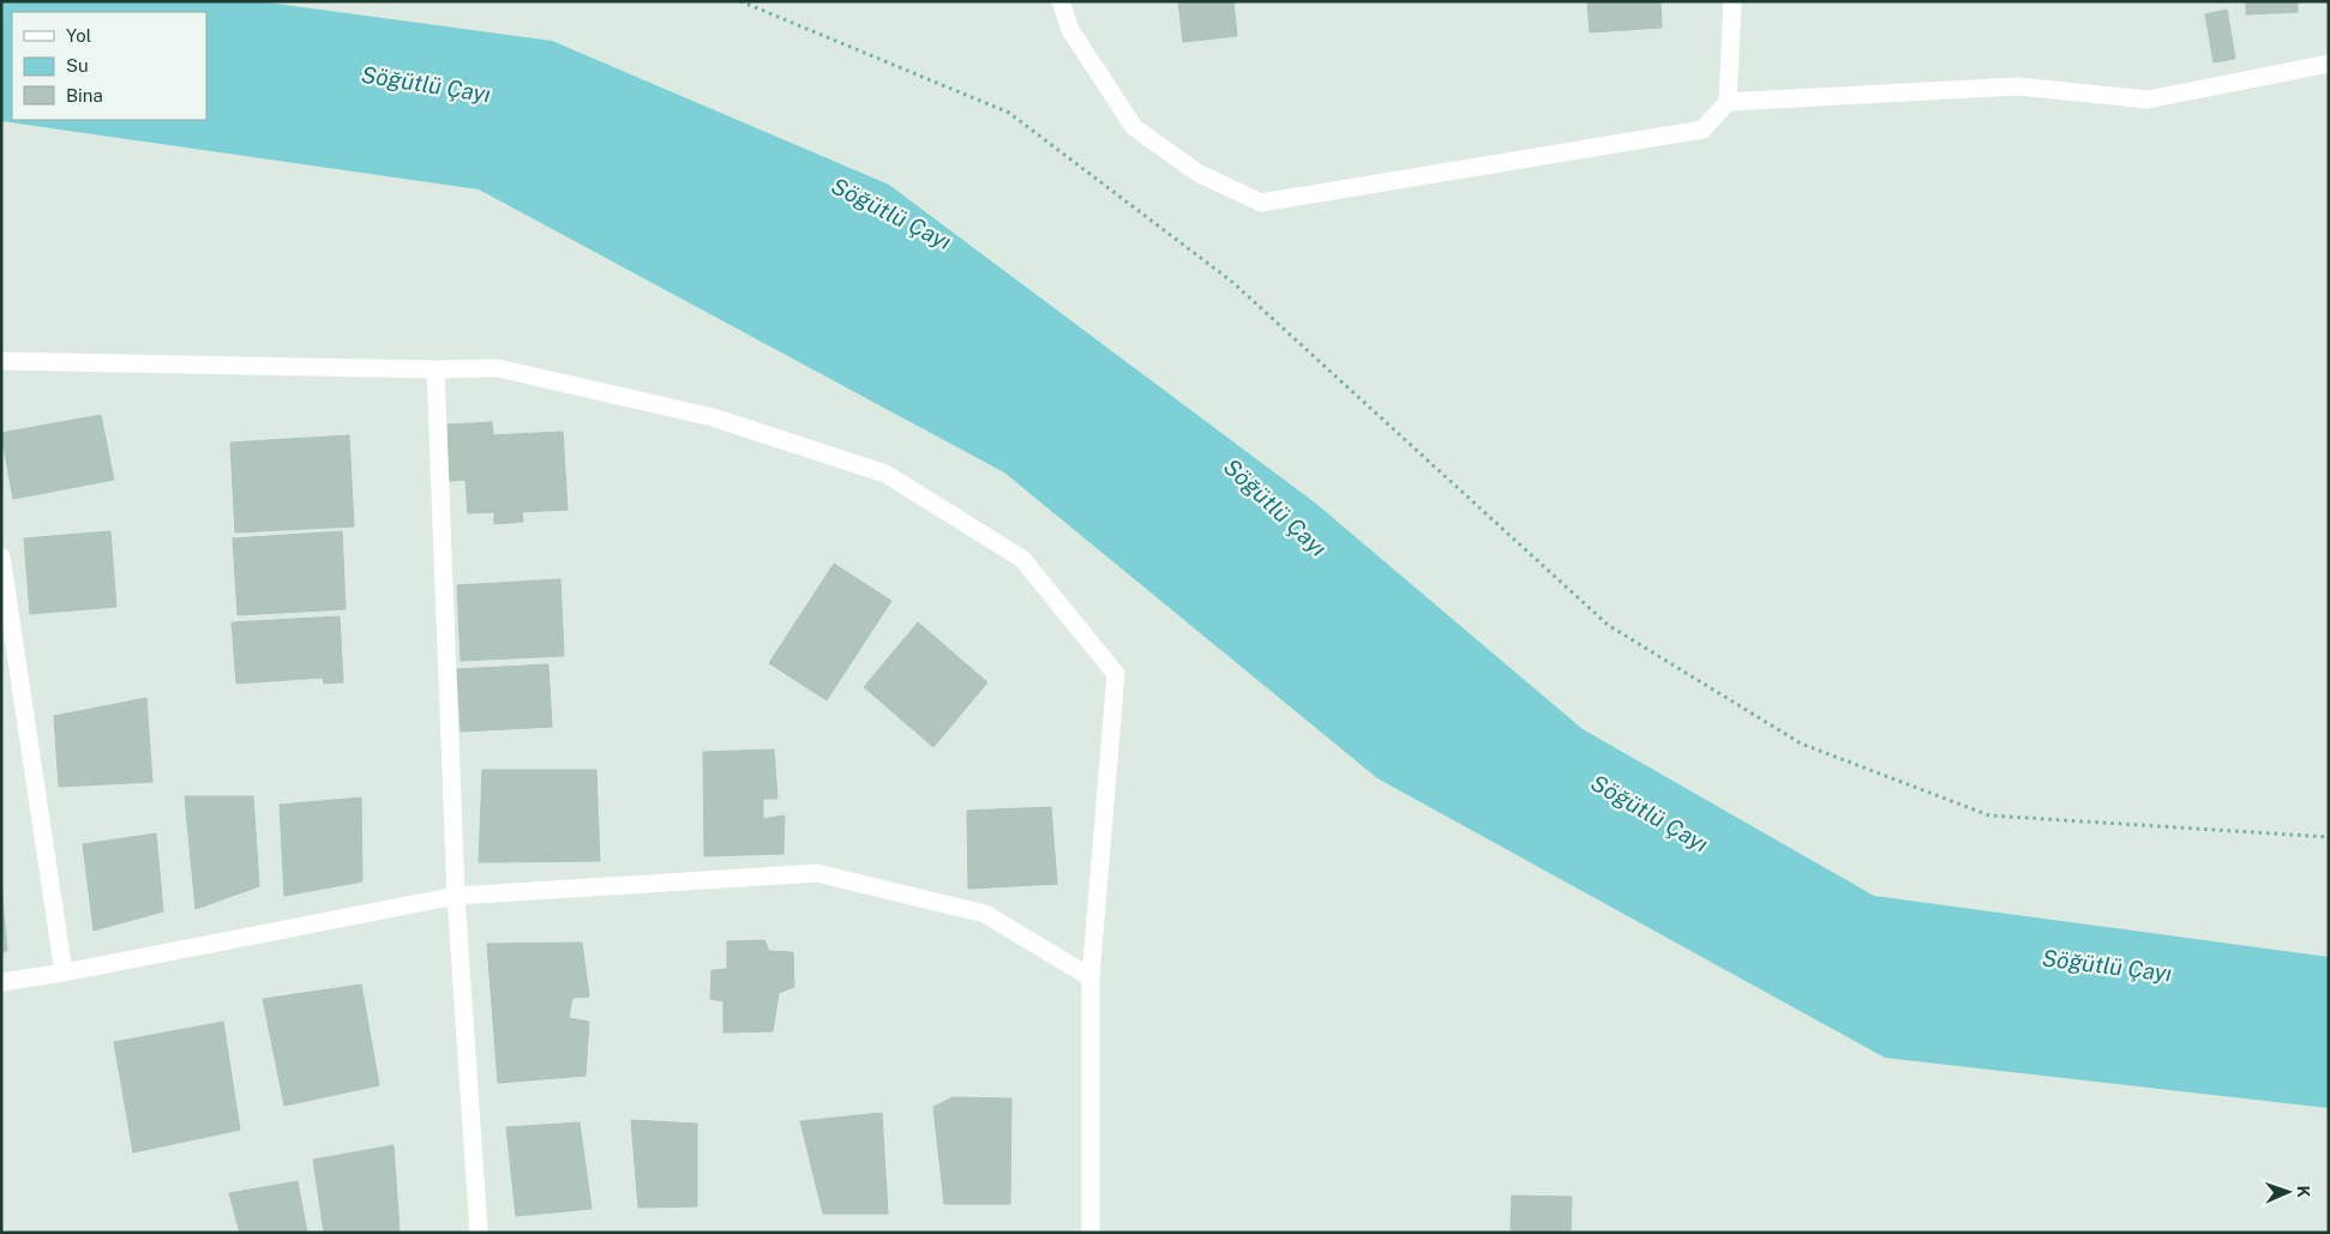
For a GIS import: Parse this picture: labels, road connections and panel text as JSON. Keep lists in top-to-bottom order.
{
  "water": ["Söğütlü Çayı"],
  "legend": ["Yol", "Su", "Bina"],
  "north": "right"
}
